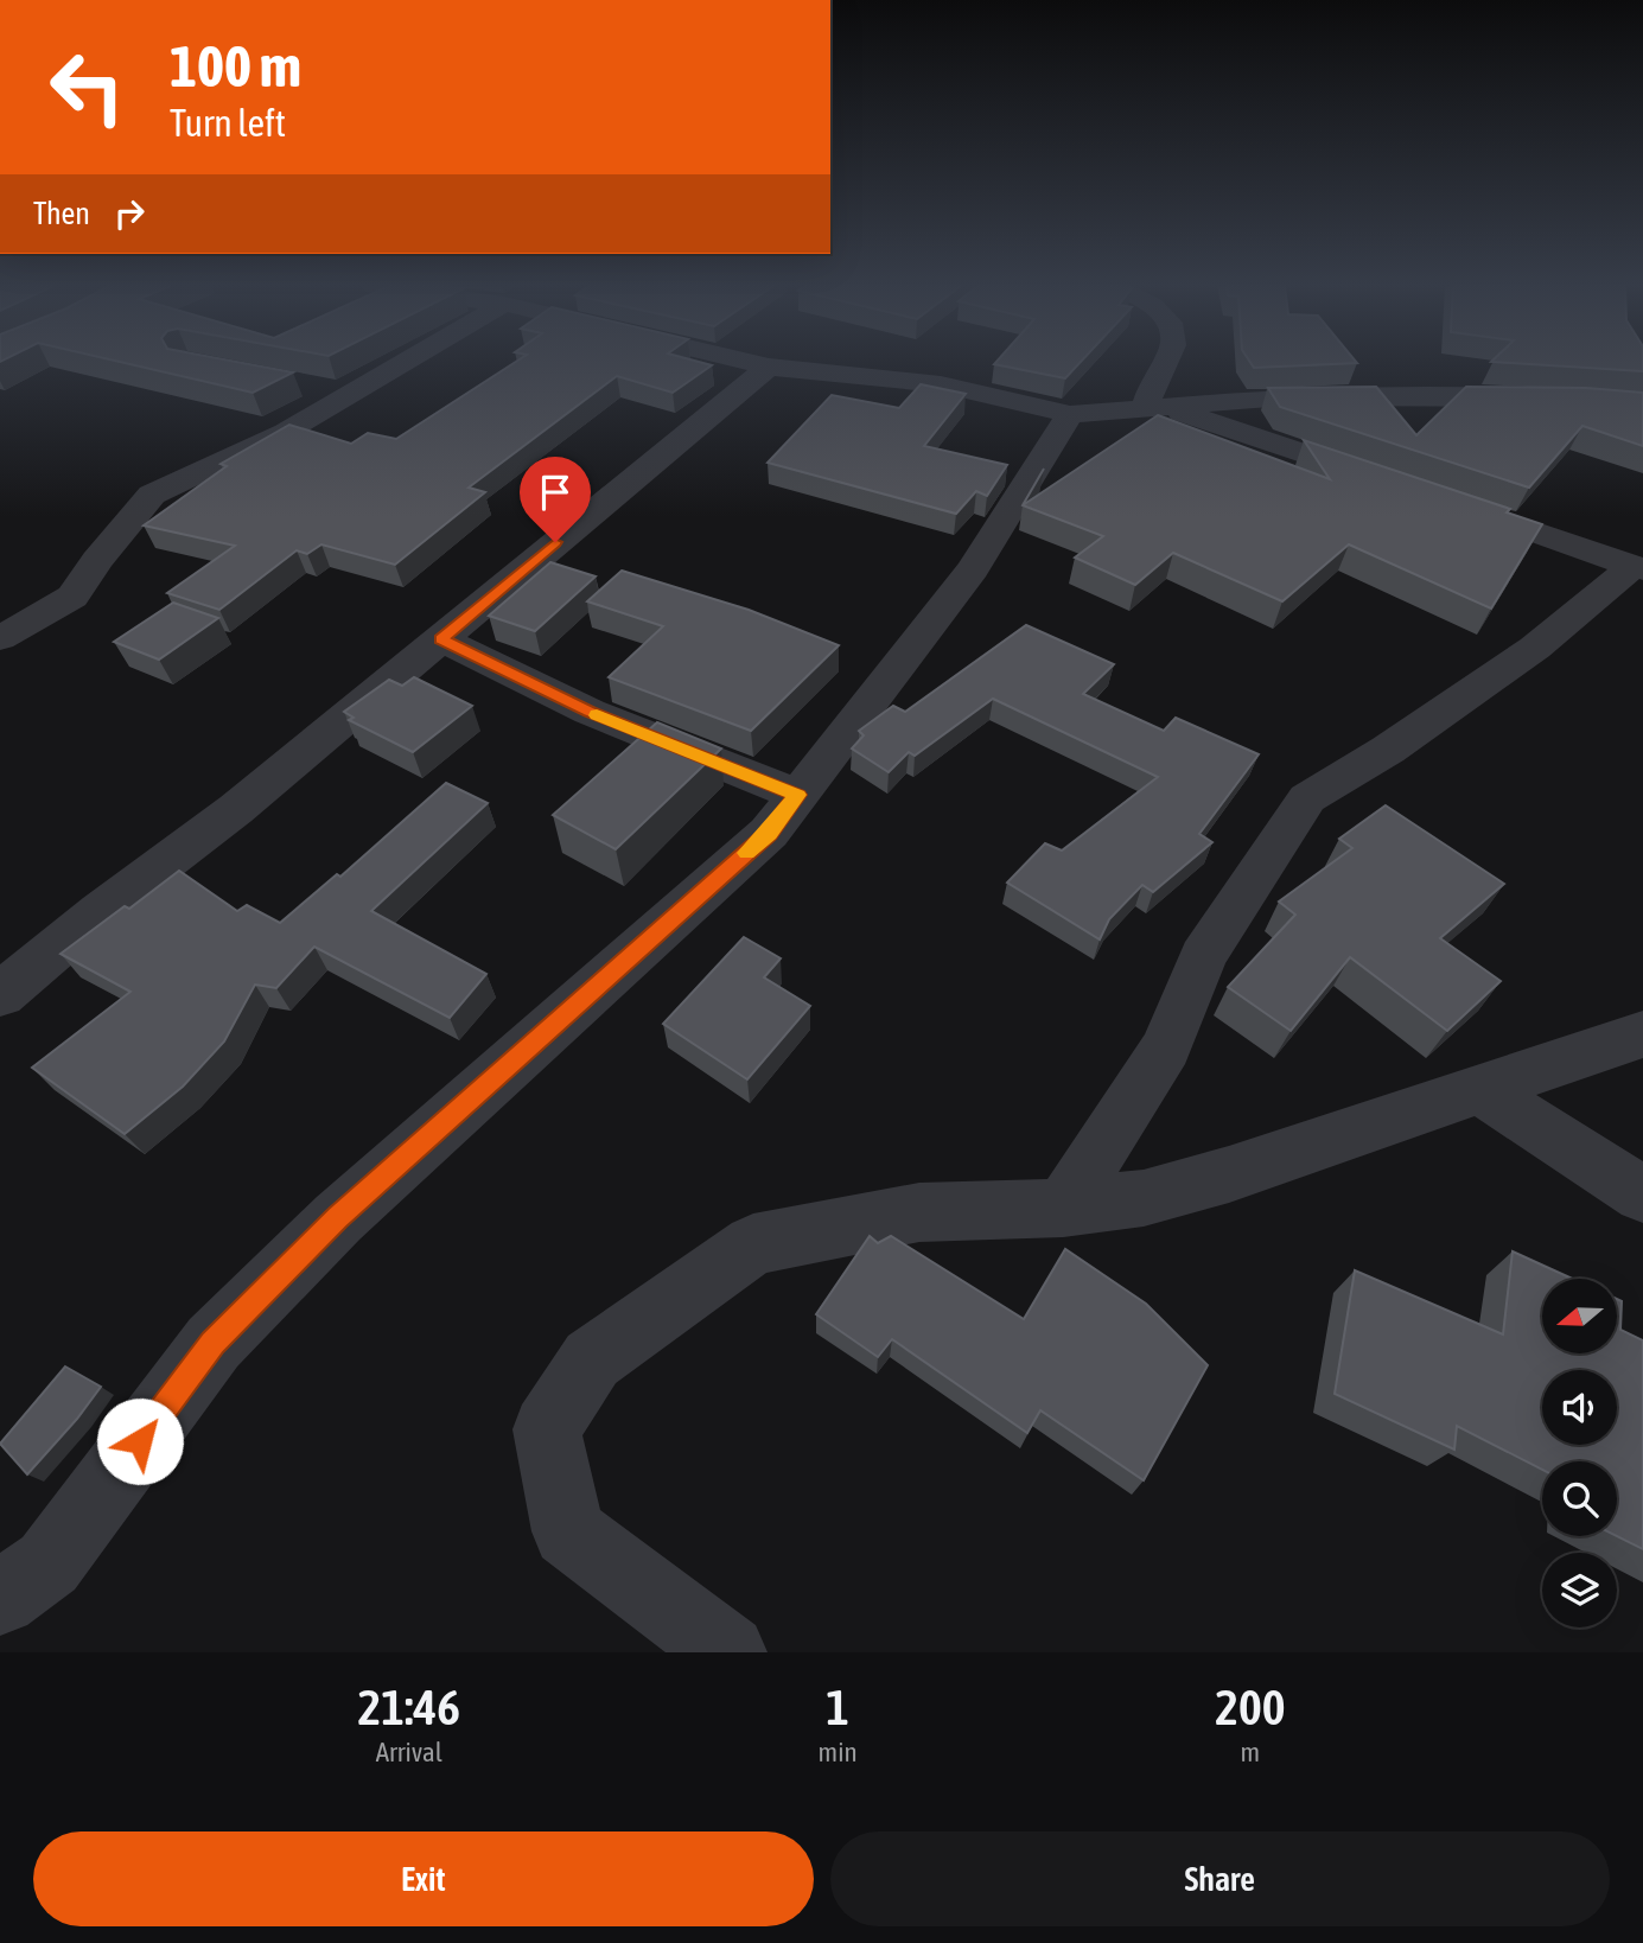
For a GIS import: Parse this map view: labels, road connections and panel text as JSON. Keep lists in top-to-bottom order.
{
  "north": "left",
  "page": {
    "turn": ["100 m", "Turn left"],
    "then": "Then",
    "eta": [
      "21:46",
      "Arrival",
      "1",
      "min",
      "200",
      "m"
    ],
    "buttons": ["Exit", "Share"]
  }
}
